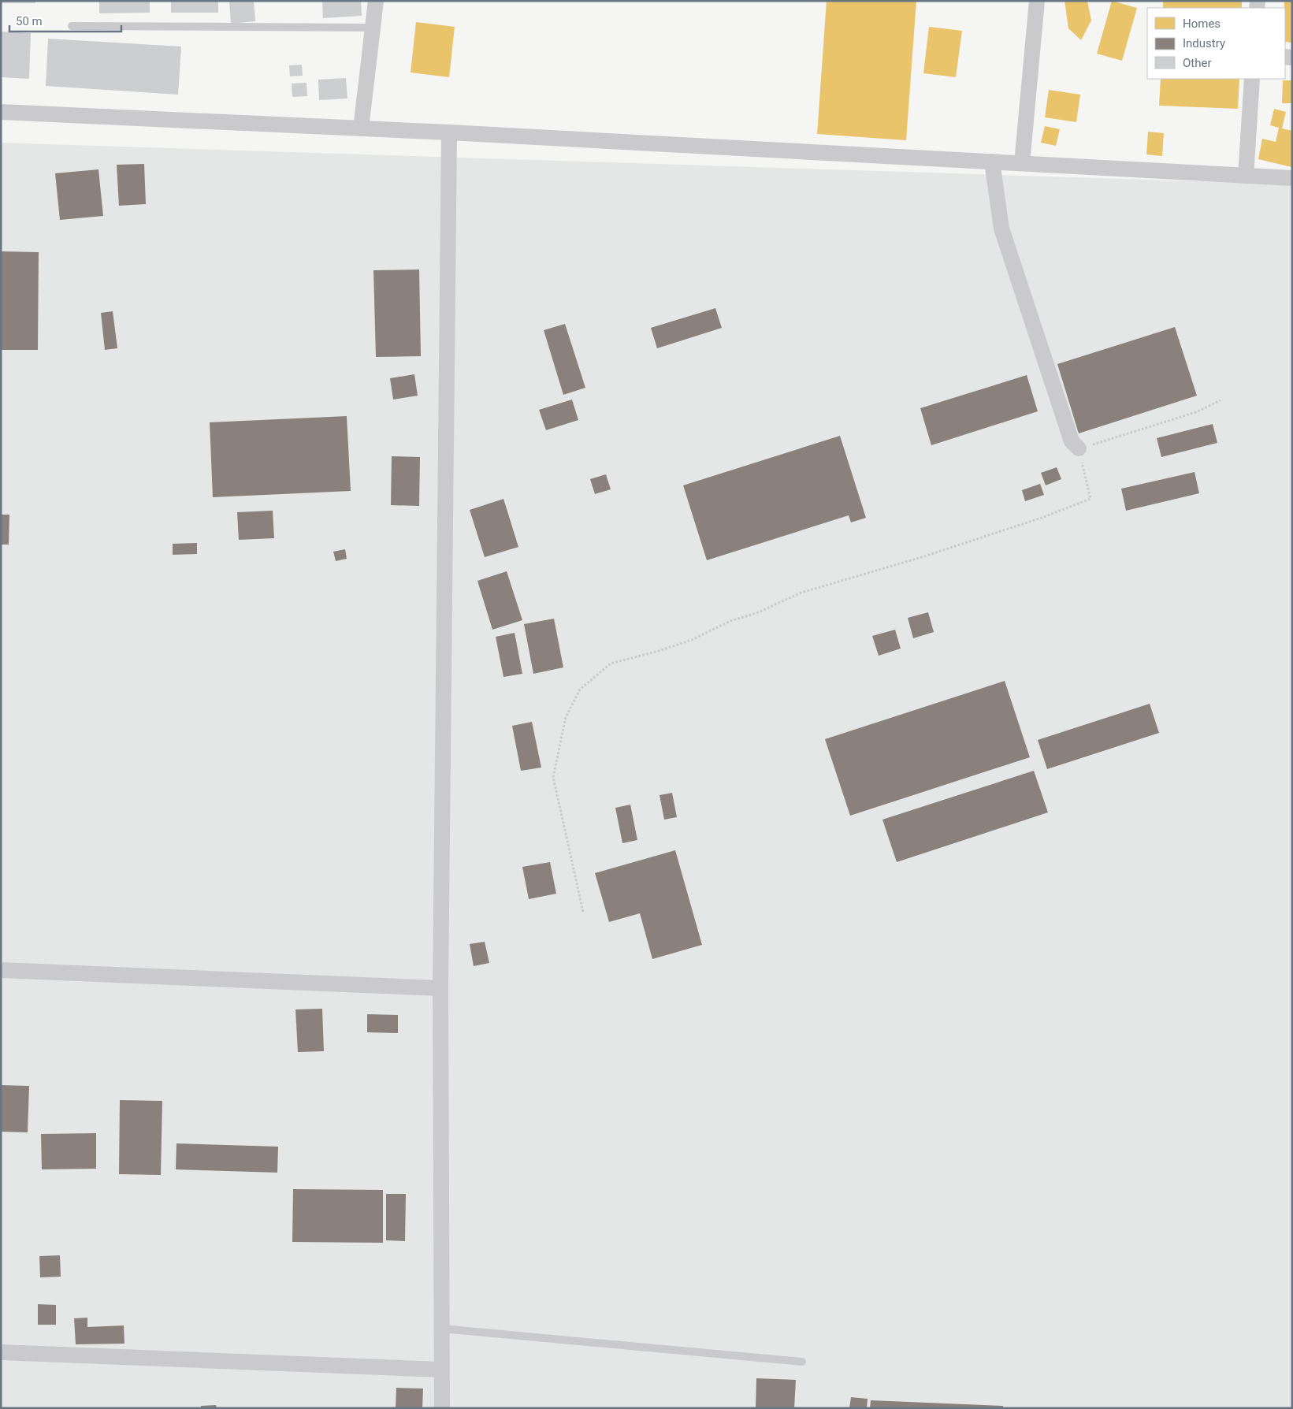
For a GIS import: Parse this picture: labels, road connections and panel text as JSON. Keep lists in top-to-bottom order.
{
  "legend": ["Homes", "Industry", "Other"],
  "scale_bar": "50 m"
}
